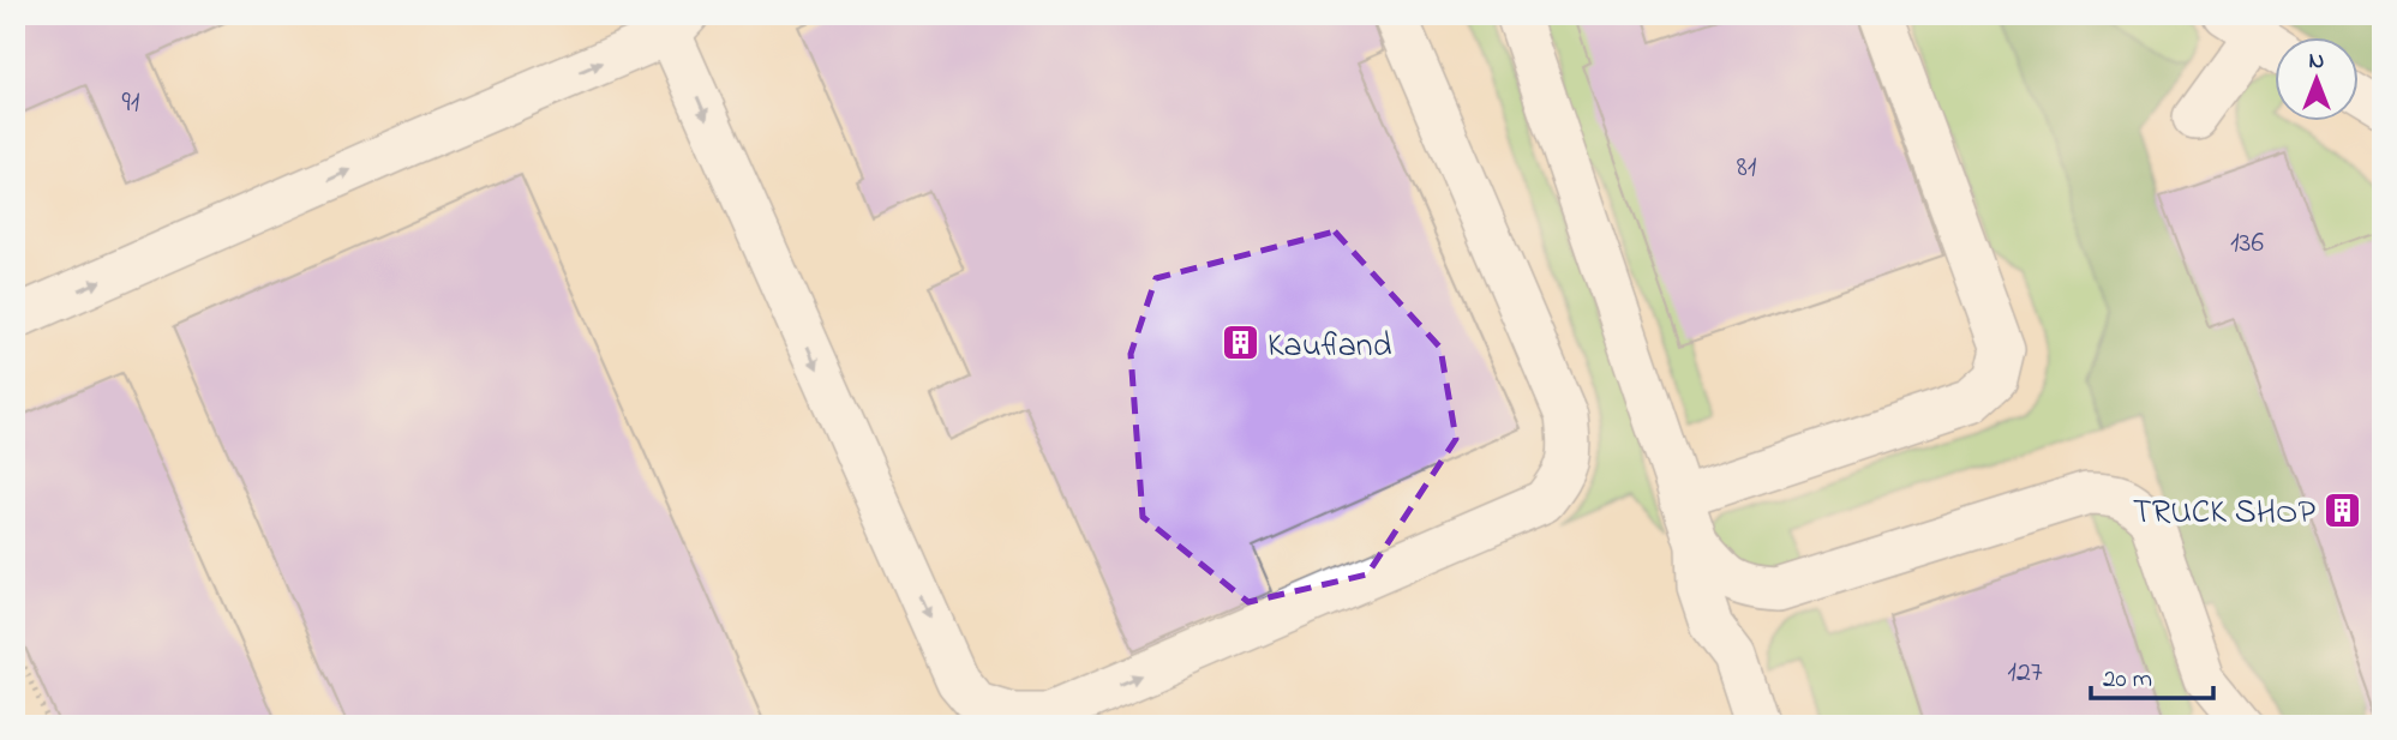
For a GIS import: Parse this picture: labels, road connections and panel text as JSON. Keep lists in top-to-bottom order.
{
  "places": {
    "building": ["Kaufland", "TRUCK SHOP"]
  },
  "house_numbers": [
    "91",
    "81",
    "136",
    "127"
  ],
  "scale_bar": "20 m",
  "north": "top"
}
